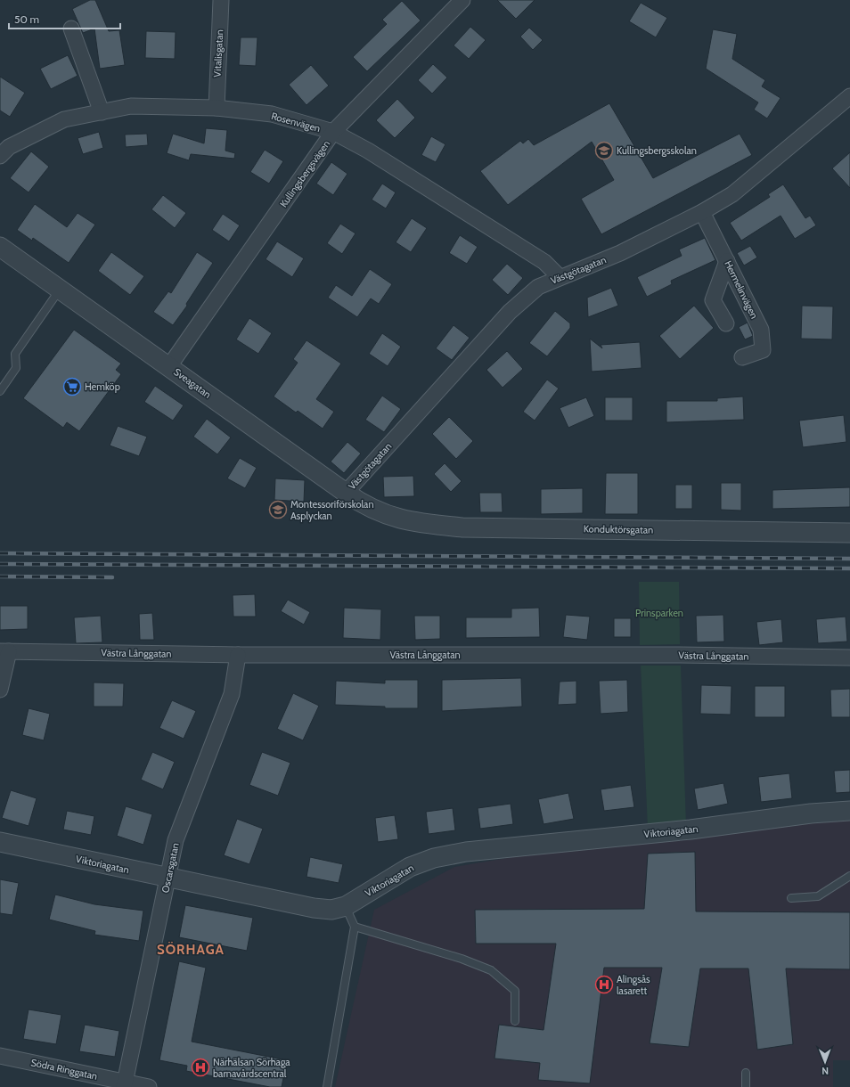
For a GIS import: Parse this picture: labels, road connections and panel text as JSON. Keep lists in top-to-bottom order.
{
  "streets": {
    "street": [
      "Vitalisgatan",
      "Rosenvägen",
      "Kullingsbergsvägen",
      "Västgötagatan",
      "Hermelinvägen",
      "Sveagatan",
      "Konduktörsgatan",
      "Västra Långgatan",
      "Viktoriagatan",
      "Oscarsgatan",
      "Södra Ringgatan"
    ]
  },
  "crossings": [
    ["Vitalisgatan", "Rosenvägen"],
    ["Rosenvägen", "Kullingsbergsvägen"],
    ["Rosenvägen", "Västgötagatan"],
    ["Kullingsbergsvägen", "Sveagatan"],
    ["Västgötagatan", "Hermelinvägen"],
    ["Västgötagatan", "Sveagatan"],
    ["Sveagatan", "Konduktörsgatan"],
    ["Västra Långgatan", "Oscarsgatan"],
    ["Viktoriagatan", "Oscarsgatan"],
    ["Oscarsgatan", "Södra Ringgatan"]
  ],
  "districts": ["SÖRHAGA"],
  "parks": ["Prinsparken"],
  "places": {
    "school or university": ["Kullingsbergsskolan", "Montessoriförskolan Asplyckan"],
    "supermarket": ["Hemköp"],
    "hospital": ["Alingsås lasarett", "Närhälsan Sörhaga barnavårdscentral"]
  },
  "scale_bar": "50 m",
  "north": "bottom"
}
